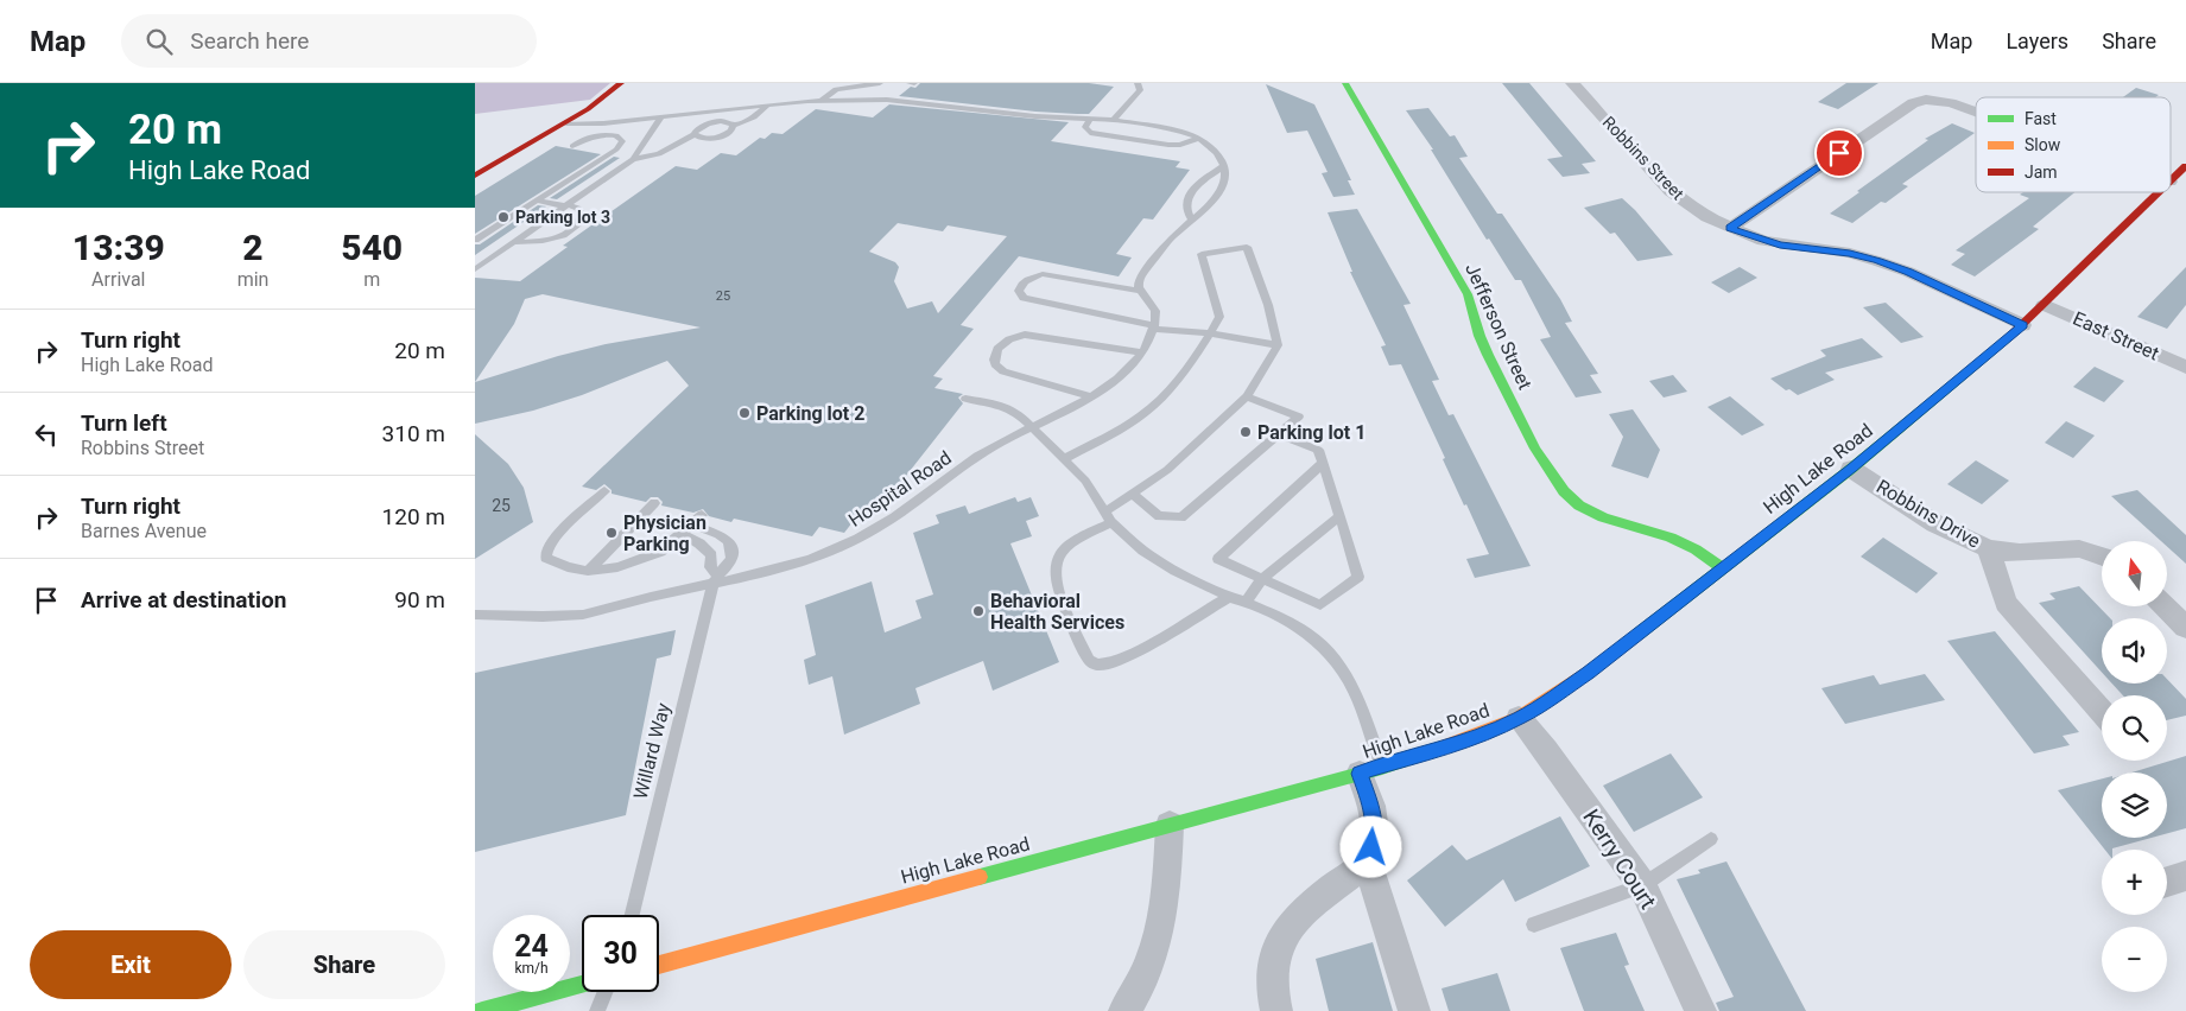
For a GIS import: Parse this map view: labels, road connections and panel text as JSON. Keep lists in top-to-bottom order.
{
  "streets": {
    "street": [
      "Robbins Street",
      "Jefferson Street",
      "East Street",
      "High Lake Road",
      "Robbins Drive",
      "Kerry Court"
    ],
    "lane": ["Hospital Road", "Willard Way"]
  },
  "crossings": [
    ["Robbins Street", "High Lake Road"],
    ["Jefferson Street", "High Lake Road"],
    ["East Street", "High Lake Road"],
    ["High Lake Road", "Robbins Drive"],
    ["High Lake Road", "Kerry Court"],
    ["Hospital Road", "Willard Way"]
  ],
  "places": [
    "Parking lot 3",
    "Parking lot 2",
    "Parking lot 1",
    "Physician Parking",
    "Behavioral Health Services"
  ],
  "house_numbers": ["25", "25"],
  "legend": ["Fast", "Slow", "Jam"],
  "north": "top",
  "page": {
    "header": "Map",
    "search": "Search here",
    "nav": ["Map", "Layers", "Share"],
    "turn": ["20 m", "High Lake Road"],
    "eta": [
      "13:39",
      "Arrival",
      "2",
      "min",
      "540",
      "m"
    ],
    "list": [
      {
        "name": "Turn right",
        "note": "High Lake Road",
        "value": "20 m"
      },
      {
        "name": "Turn left",
        "note": "Robbins Street",
        "value": "310 m"
      },
      {
        "name": "Turn right",
        "note": "Barnes Avenue",
        "value": "120 m"
      },
      {
        "name": "Arrive at destination",
        "value": "90 m"
      }
    ],
    "map_buttons": ["+", "−"],
    "speed": "24 km/h",
    "limit": "30",
    "buttons": ["Exit", "Share"]
  }
}
